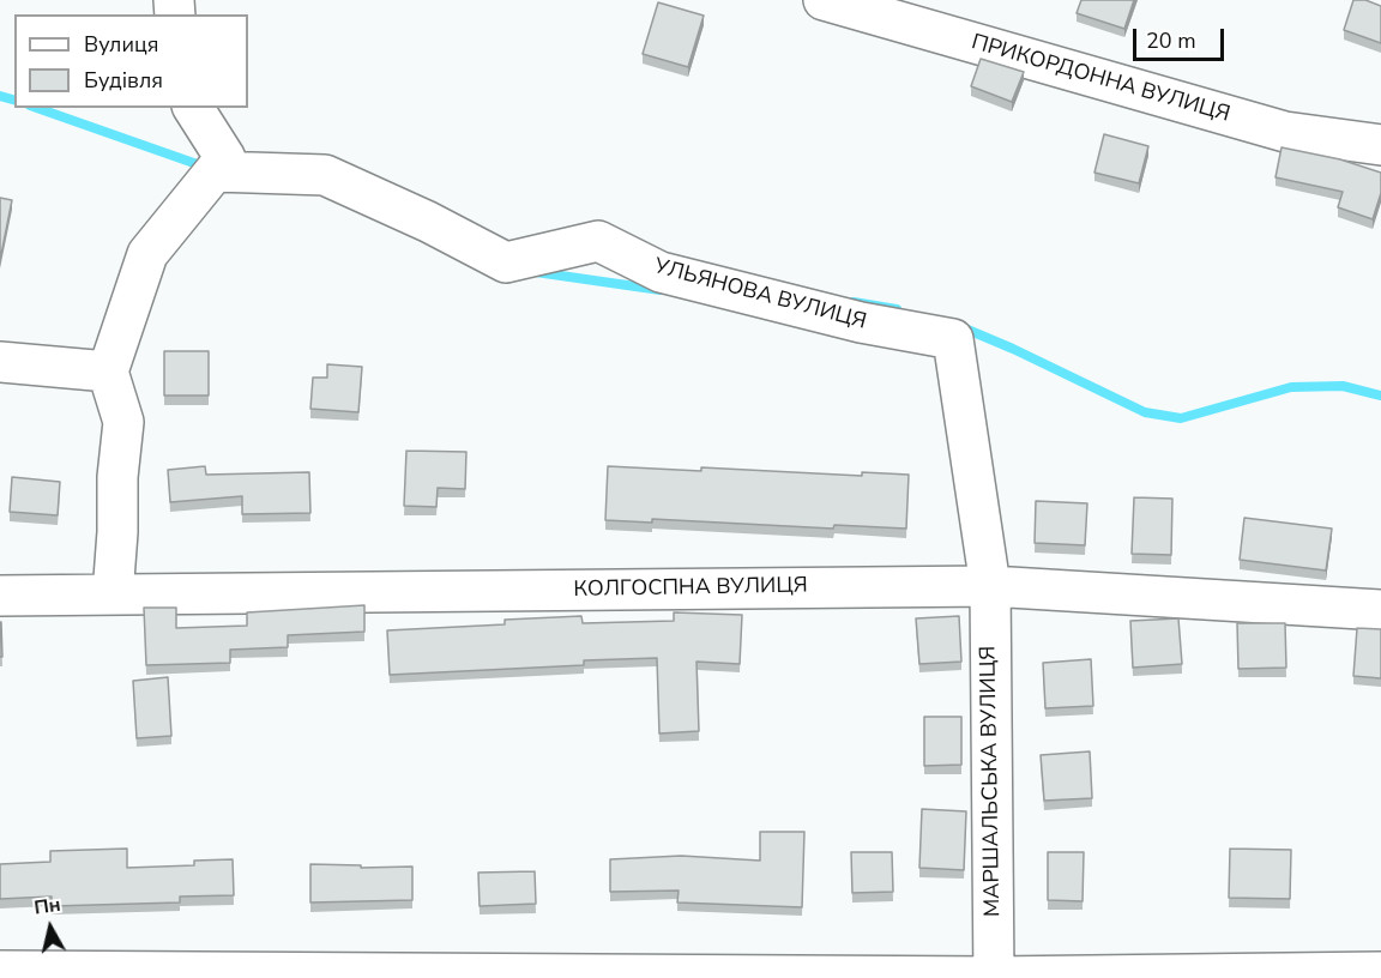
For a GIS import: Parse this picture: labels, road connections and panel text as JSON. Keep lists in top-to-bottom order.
{
  "streets": {
    "street": [
      "ПРИКОРДОННА ВУЛИЦЯ",
      "УЛЬЯНОВА ВУЛИЦЯ",
      "КОЛГОСПНА ВУЛИЦЯ",
      "МАРШАЛЬСЬКА ВУЛИЦЯ"
    ]
  },
  "crossings": [
    ["УЛЬЯНОВА ВУЛИЦЯ", "КОЛГОСПНА ВУЛИЦЯ"],
    ["УЛЬЯНОВА ВУЛИЦЯ", "МАРШАЛЬСЬКА ВУЛИЦЯ"],
    ["КОЛГОСПНА ВУЛИЦЯ", "МАРШАЛЬСЬКА ВУЛИЦЯ"]
  ],
  "legend": ["Вулиця", "Будівля"],
  "scale_bar": "20 m",
  "north": "top"
}
